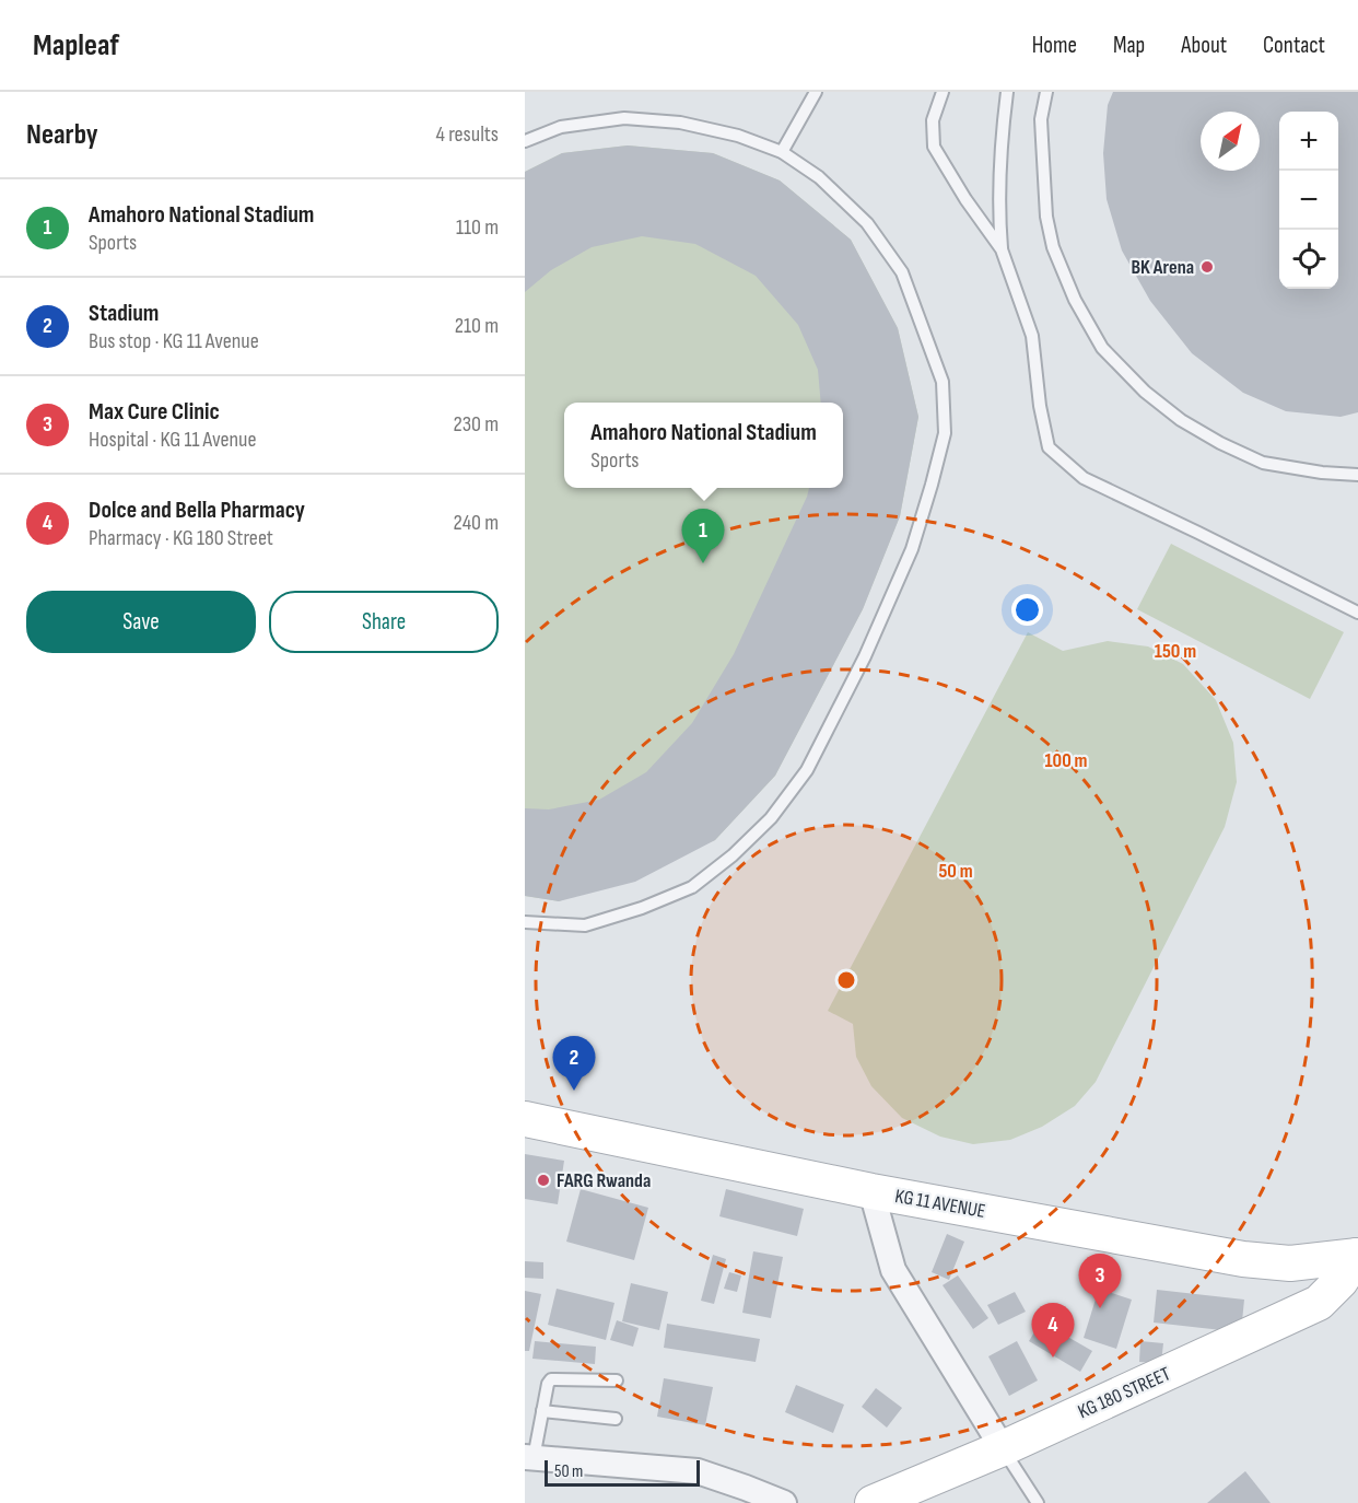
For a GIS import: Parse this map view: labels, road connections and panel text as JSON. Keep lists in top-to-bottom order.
{
  "streets": {
    "main road": ["KG 11 AVENUE", "KG 180 STREET"]
  },
  "crossings": [
    ["KG 11 AVENUE", "KG 180 STREET"]
  ],
  "places": ["BK Arena", "FARG Rwanda"],
  "scale_bar": "50 m",
  "north": "top right",
  "page": {
    "header": "Mapleaf",
    "nav": [
      "Home",
      "Map",
      "About",
      "Contact"
    ],
    "heading": ["Nearby", "4 results"],
    "map_buttons": ["+", "−"],
    "list": [
      {
        "mark": "1",
        "name": "Amahoro National Stadium",
        "note": "Sports",
        "value": "110 m"
      },
      {
        "mark": "2",
        "name": "Stadium",
        "note": "Bus stop · KG 11 Avenue",
        "value": "210 m"
      },
      {
        "mark": "3",
        "name": "Max Cure Clinic",
        "note": "Hospital · KG 11 Avenue",
        "value": "230 m"
      },
      {
        "mark": "4",
        "name": "Dolce and Bella Pharmacy",
        "note": "Pharmacy · KG 180 Street",
        "value": "240 m"
      }
    ],
    "popup": ["Amahoro National Stadium", "Sports"],
    "pins": [
      "1",
      "2",
      "3",
      "4"
    ],
    "buttons": ["Save", "Share"],
    "scale": "50 m"
  },
  "rings": ["150 m", "100 m", "50 m"]
}
